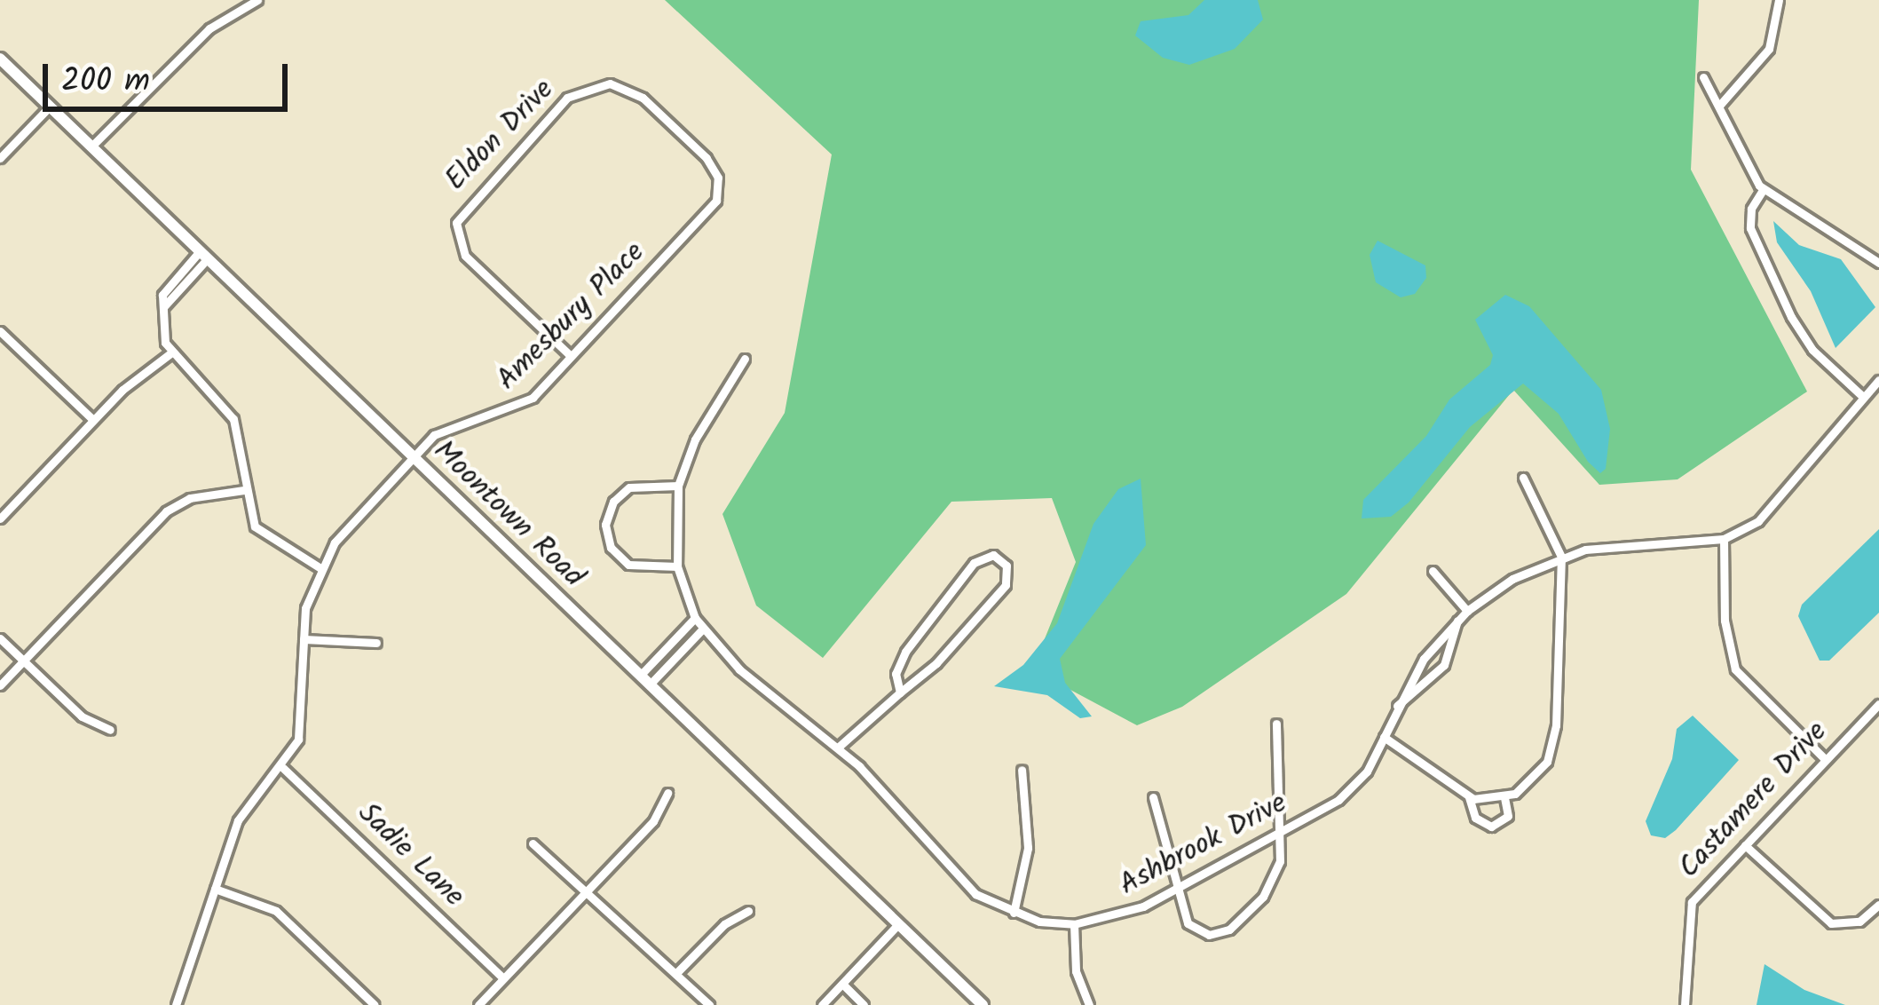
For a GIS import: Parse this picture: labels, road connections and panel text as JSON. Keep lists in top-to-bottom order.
{
  "streets": {
    "street": [
      "Eldon Drive",
      "Amesbury Place",
      "Moontown Road",
      "Castamere Drive",
      "Ashbrook Drive",
      "Sadie Lane"
    ]
  },
  "crossings": [
    ["Eldon Drive", "Amesbury Place"],
    ["Amesbury Place", "Moontown Road"],
    ["Amesbury Place", "Sadie Lane"]
  ],
  "scale_bar": "200 m"
}
